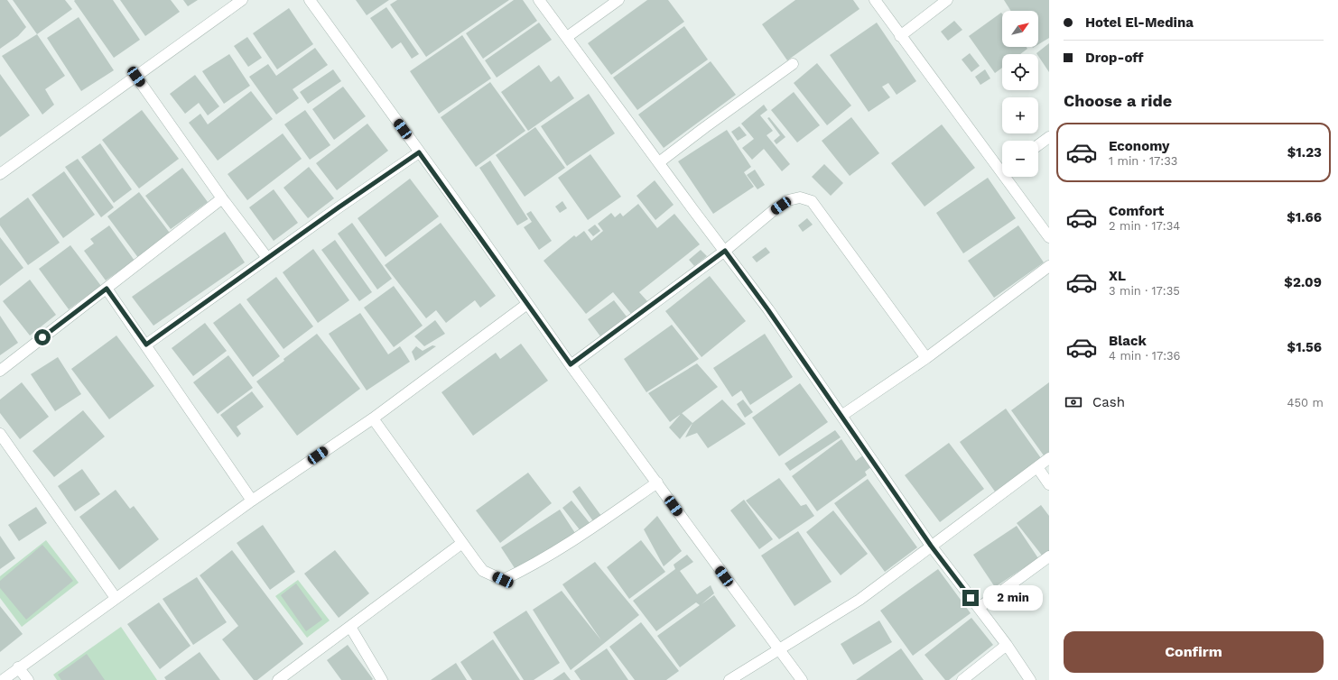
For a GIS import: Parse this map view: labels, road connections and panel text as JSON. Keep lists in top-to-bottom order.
{
  "north": "top right",
  "page": {
    "banner": ["Hotel El-Medina", "Drop-off"],
    "map_buttons": ["+", "−"],
    "heading": "Choose a ride",
    "list": [
      {
        "name": "Economy",
        "note": "1 min · 17:33",
        "value": "$1.23"
      },
      {
        "name": "Comfort",
        "note": "2 min · 17:34",
        "value": "$1.66"
      },
      {
        "name": "XL",
        "note": "3 min · 17:35",
        "value": "$2.09"
      },
      {
        "name": "Black",
        "note": "4 min · 17:36",
        "value": "$1.56"
      }
    ],
    "pay": ["Cash", "450 m"],
    "bubble": "2 min",
    "buttons": "Confirm"
  }
}
